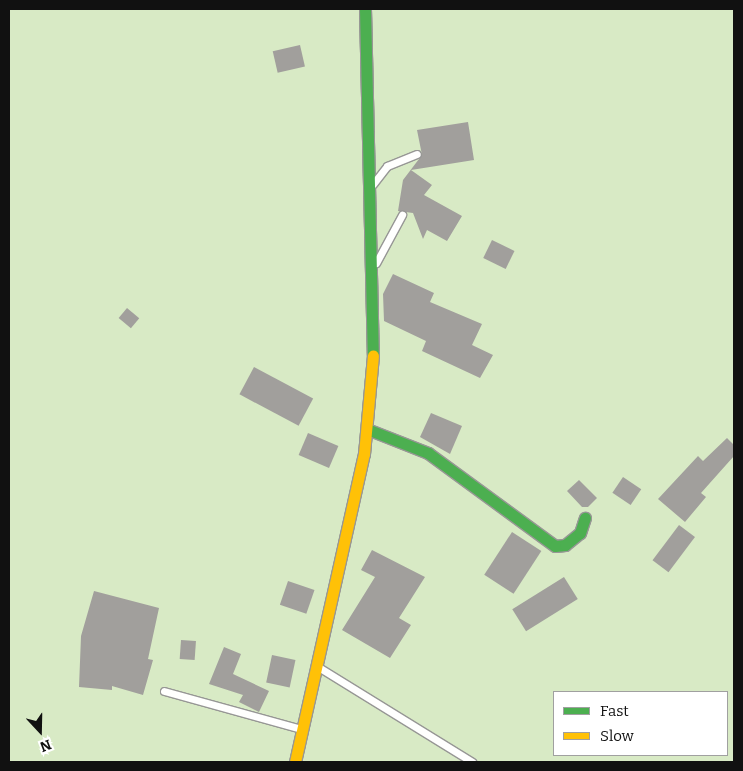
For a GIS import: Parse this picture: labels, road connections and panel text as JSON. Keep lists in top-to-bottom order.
{
  "legend": ["Fast", "Slow"],
  "north": "bottom"
}
